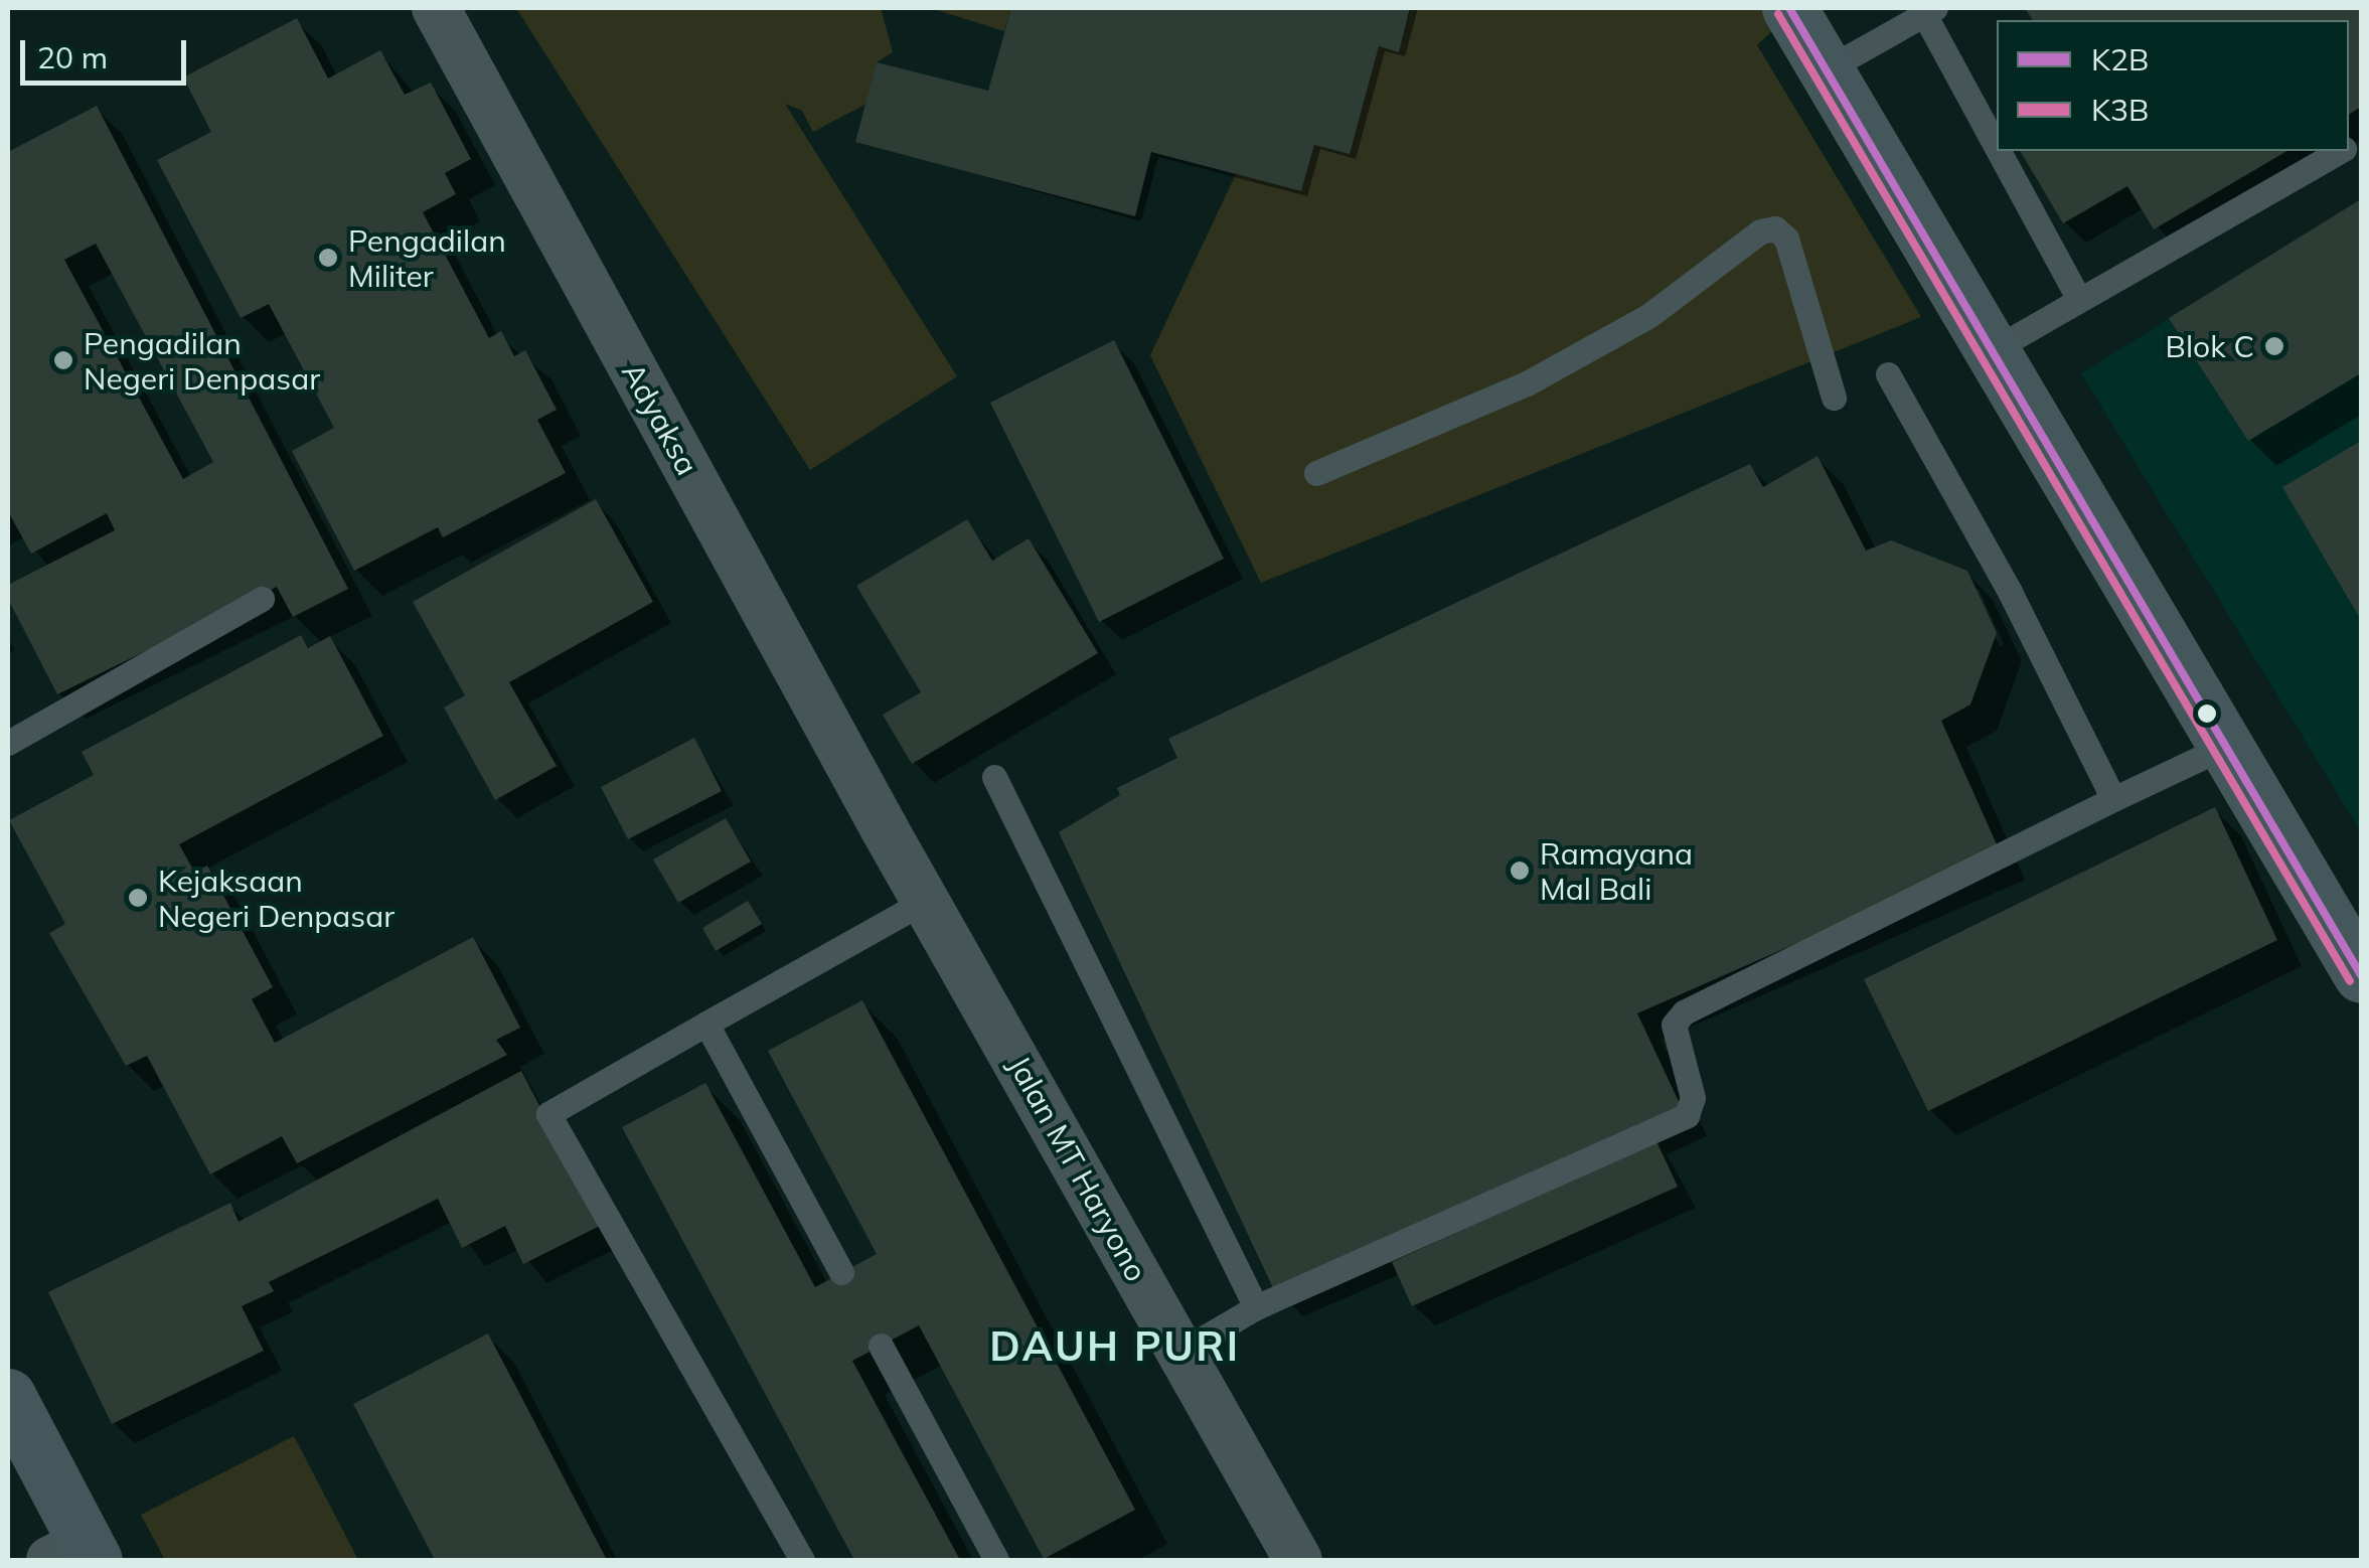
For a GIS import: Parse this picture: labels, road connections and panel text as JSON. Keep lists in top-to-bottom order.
{
  "streets": {
    "street": ["Adyaksa", "Jalan MT Haryono"]
  },
  "crossings": [
    ["Adyaksa", "Jalan MT Haryono"]
  ],
  "districts": ["DAUH PURI"],
  "places": [
    "Pengadilan Militer",
    "Blok C",
    "Pengadilan Negeri Denpasar",
    "Ramayana Mal Bali",
    "Kejaksaan Negeri Denpasar"
  ],
  "lines": ["transit line K2B", "transit line K3B"],
  "legend": ["K2B", "K3B"],
  "scale_bar": "20 m"
}
